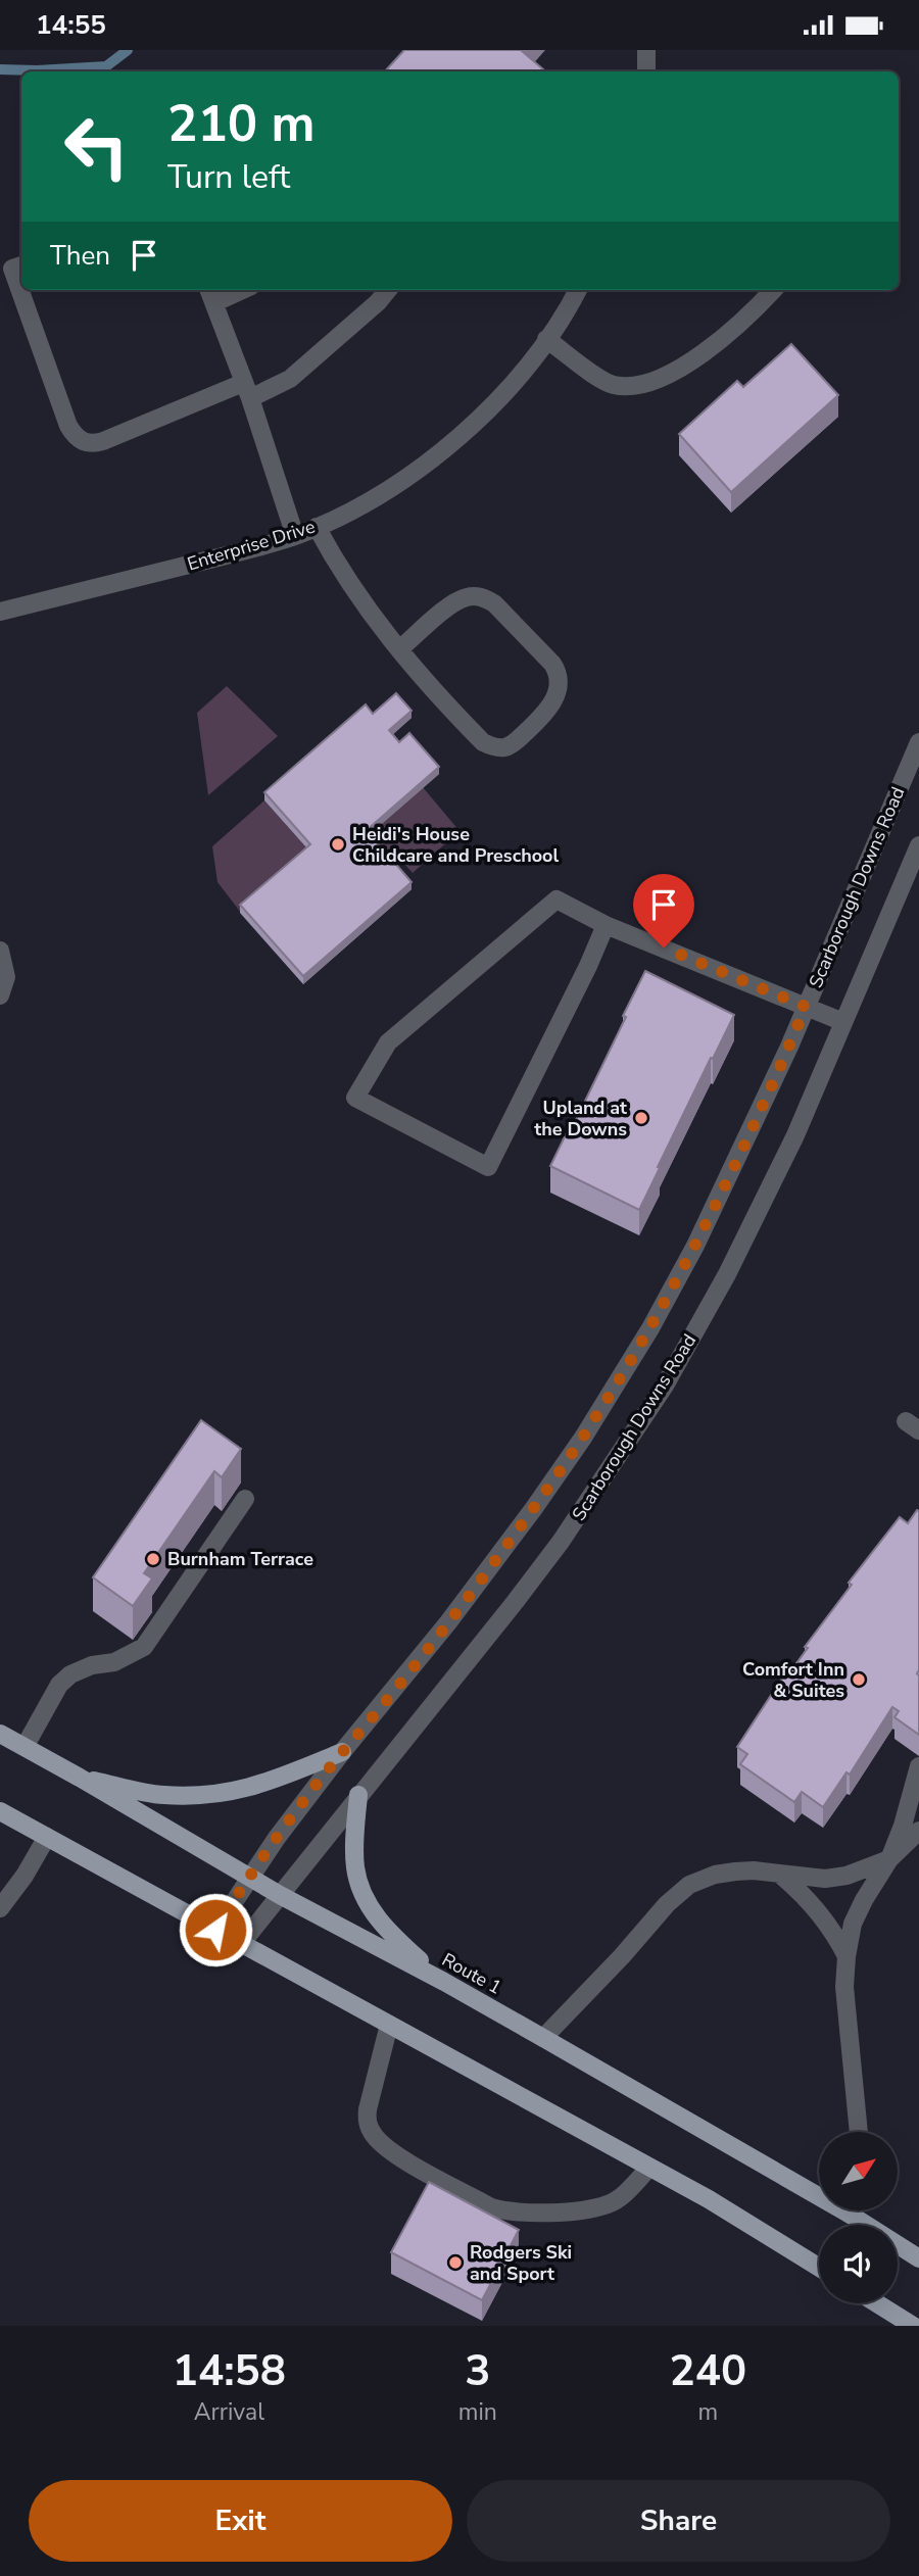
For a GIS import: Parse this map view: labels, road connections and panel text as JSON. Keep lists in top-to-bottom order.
{
  "streets": {
    "main road": ["Route 1"],
    "street": ["Enterprise Drive", "Scarborough Downs Road"]
  },
  "crossings": [
    ["Scarborough Downs Road", "Route 1"]
  ],
  "places": [
    "Heidi's House Childcare and Preschool",
    "Upland at the Downs",
    "Burnham Terrace",
    "Comfort Inn & Suites",
    "Rodgers Ski and Sport"
  ],
  "north": "top right",
  "page": {
    "status": "14:55",
    "turn": ["210 m", "Turn left"],
    "then": "Then",
    "eta": [
      "14:58",
      "Arrival",
      "3",
      "min",
      "240",
      "m"
    ],
    "buttons": ["Exit", "Share"]
  }
}
